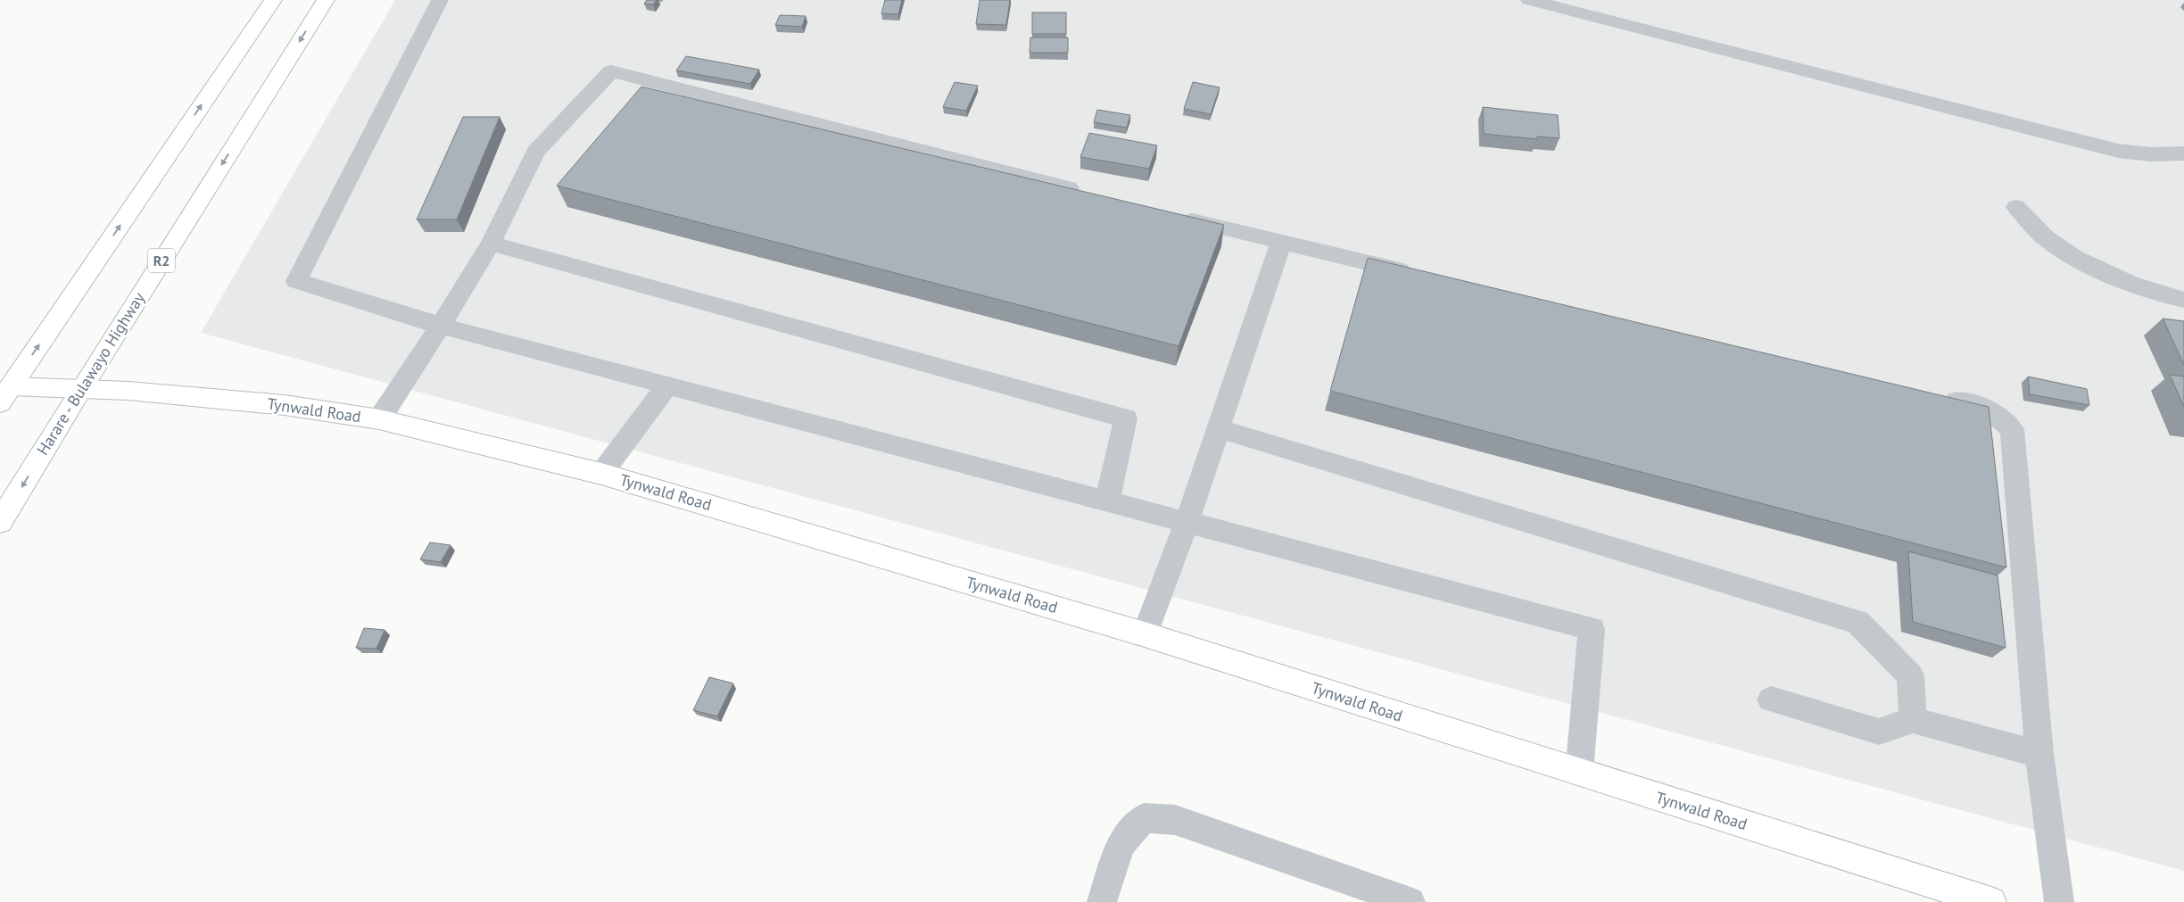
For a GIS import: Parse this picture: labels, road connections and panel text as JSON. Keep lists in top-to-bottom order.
{
  "streets": {
    "main road": ["R2", "Harare - Bulawayo Highway", "Tynwald Road"]
  },
  "crossings": [
    ["Harare - Bulawayo Highway", "Tynwald Road"]
  ]
}
